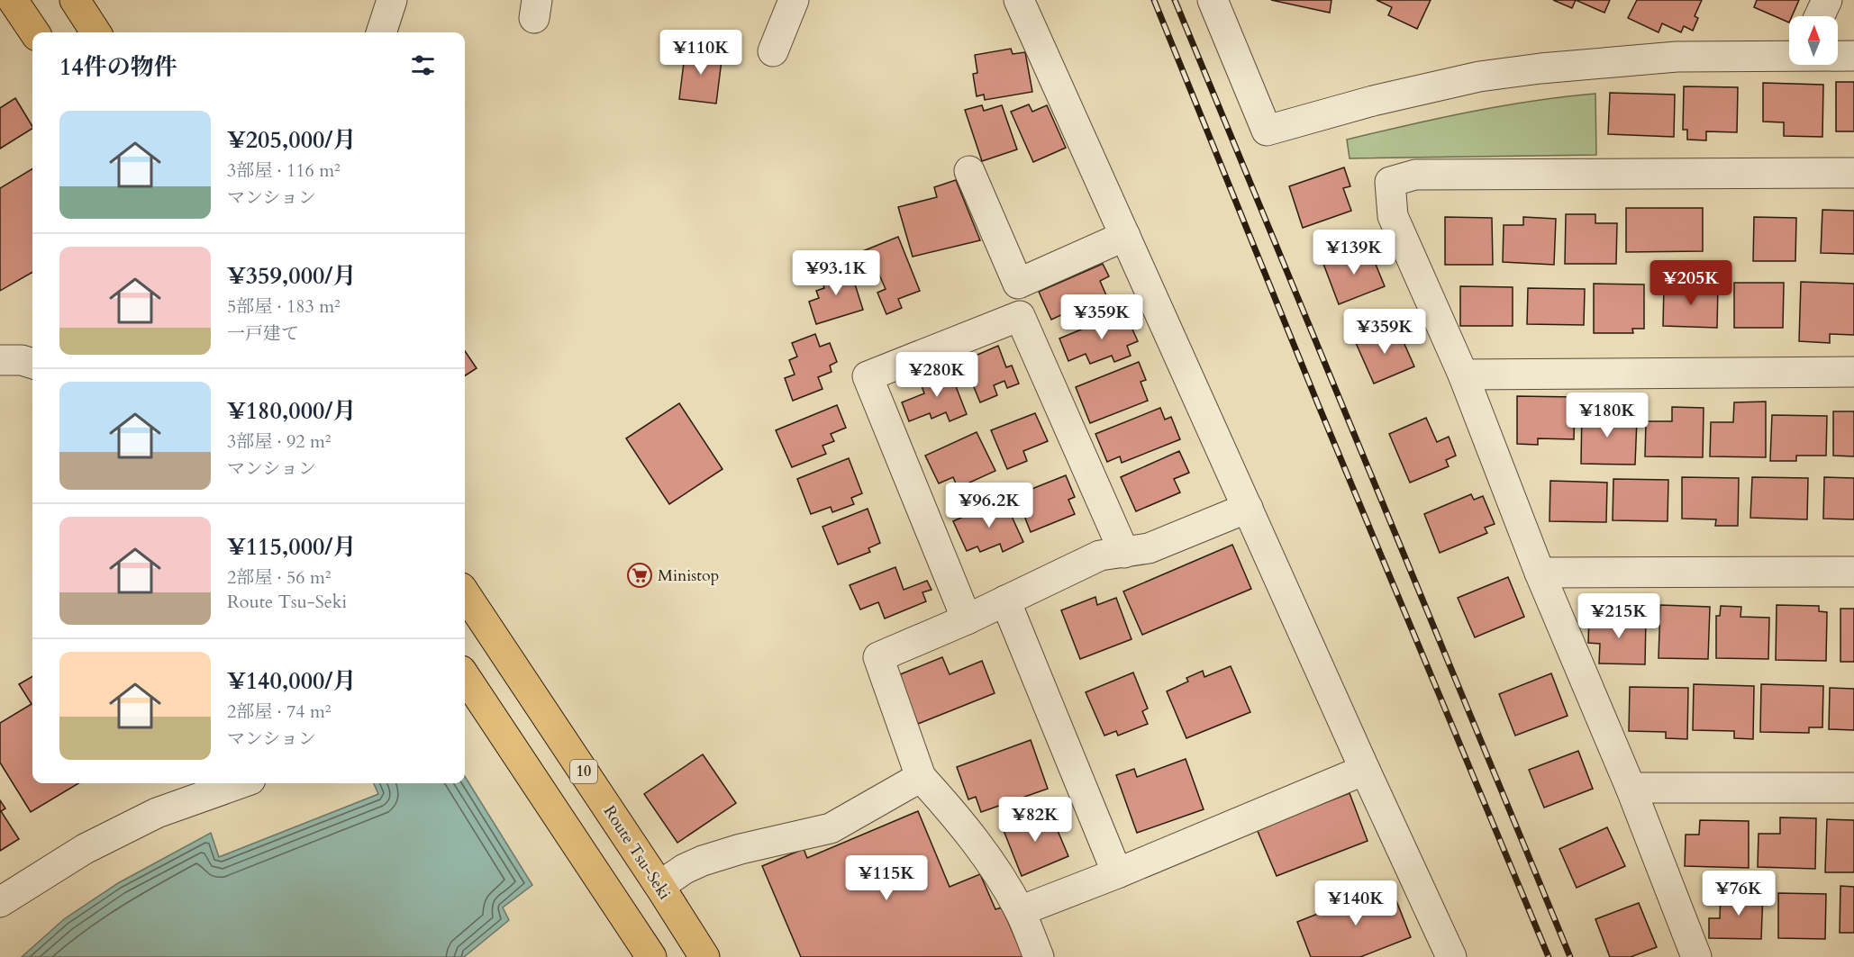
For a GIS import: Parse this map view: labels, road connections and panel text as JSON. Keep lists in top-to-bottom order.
{
  "streets": {
    "main road": ["10", "Route Tsu-Seki"]
  },
  "places": {
    "supermarket": ["Ministop"]
  },
  "north": "top",
  "page": {
    "price": [
      "¥110K",
      "¥139K",
      "¥93.1K",
      "¥205K",
      "¥359K",
      "¥359K",
      "¥280K",
      "¥180K",
      "¥96.2K",
      "¥215K",
      "¥82K",
      "¥115K",
      "¥76K",
      "¥140K"
    ],
    "heading": "14件の物件",
    "list": [
      {
        "name": "¥205,000/月",
        "note": "3部屋 · 116 m² · マンション"
      },
      {
        "name": "¥359,000/月",
        "note": "5部屋 · 183 m² · 一戸建て"
      },
      {
        "name": "¥180,000/月",
        "note": "3部屋 · 92 m² · マンション"
      },
      {
        "name": "¥115,000/月",
        "note": "2部屋 · 56 m² · Route Tsu-Seki"
      },
      {
        "name": "¥140,000/月",
        "note": "2部屋 · 74 m² · マンション"
      }
    ]
  }
}
